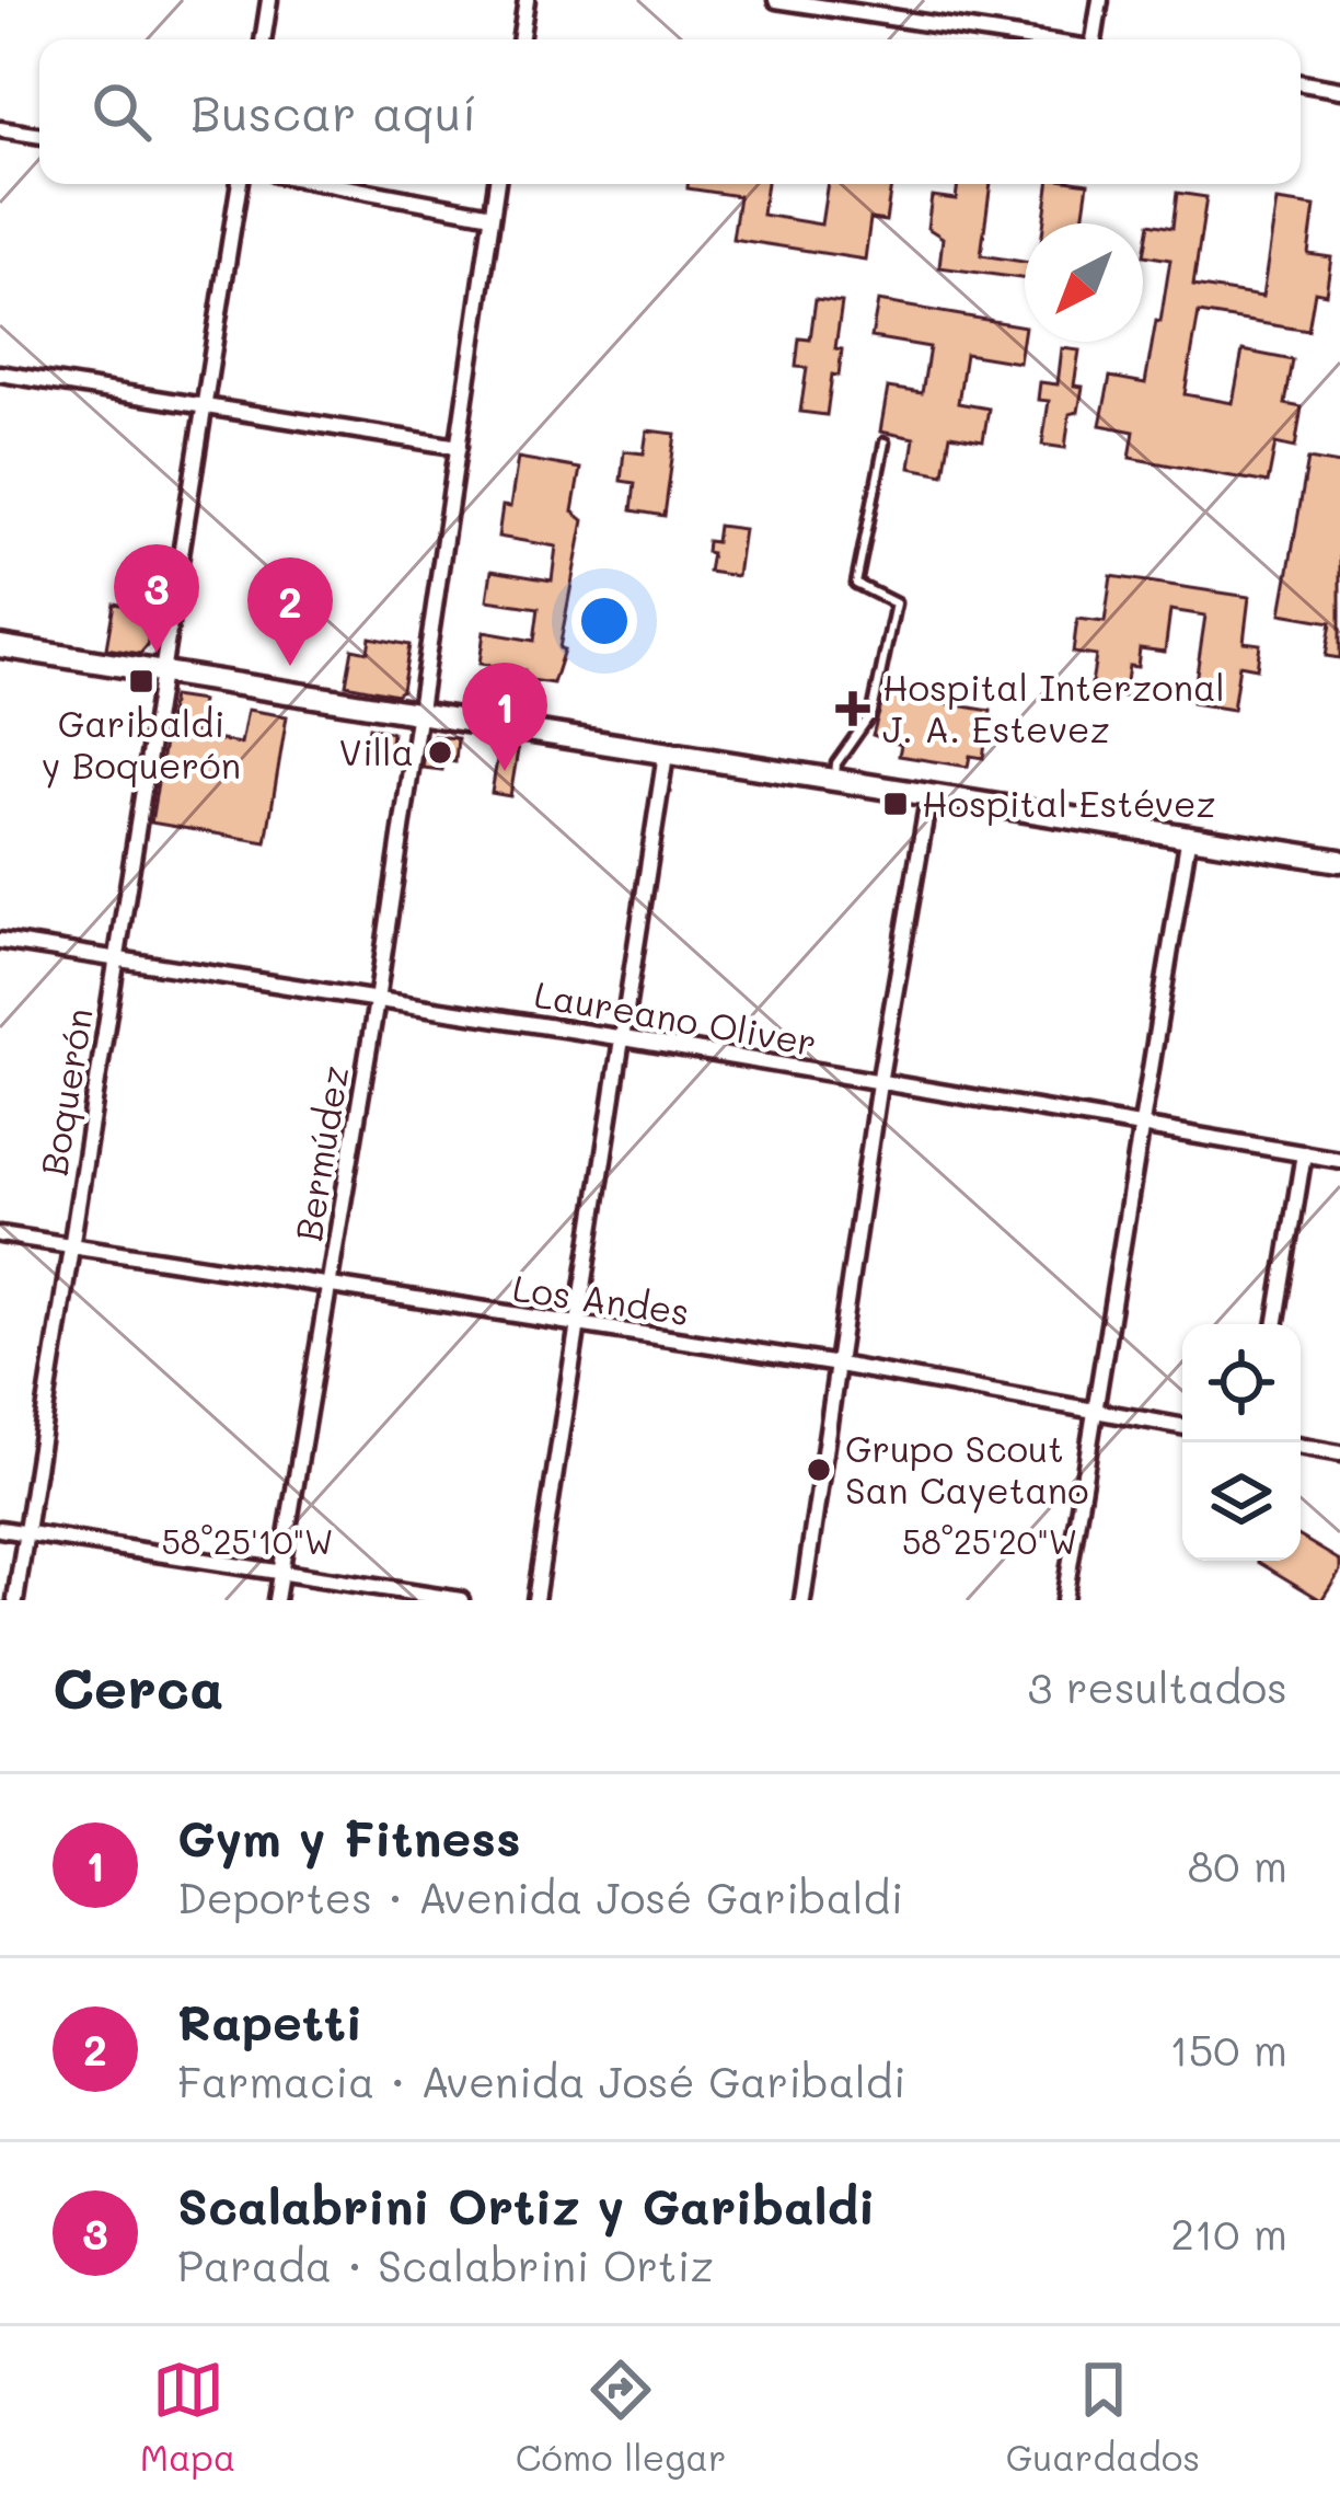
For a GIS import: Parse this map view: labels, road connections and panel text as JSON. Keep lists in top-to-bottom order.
{
  "streets": {
    "street": [
      "Laureano Oliver",
      "Boquerón",
      "Bermúdez",
      "Los Andes"
    ]
  },
  "crossings": [
    ["Laureano Oliver", "Boquerón"],
    ["Laureano Oliver", "Bermúdez"],
    ["Boquerón", "Los Andes"],
    ["Bermúdez", "Los Andes"]
  ],
  "places": {
    "transit": ["Garibaldi y Boquerón", "Hospital Estévez"],
    "health": ["Hospital Interzonal J. A. Estevez"],
    "other": ["Villa", "Grupo Scout San Cayetano"]
  },
  "north": "bottom left",
  "page": {
    "search": "Buscar aquí",
    "pins": ["3", "2", "1"],
    "heading": ["Cerca", "3 resultados"],
    "list": [
      {
        "mark": "1",
        "name": "Gym y Fitness",
        "note": "Deportes · Avenida José Garibaldi",
        "value": "80 m"
      },
      {
        "mark": "2",
        "name": "Rapetti",
        "note": "Farmacia · Avenida José Garibaldi",
        "value": "150 m"
      },
      {
        "mark": "3",
        "name": "Scalabrini Ortiz y Garibaldi",
        "note": "Parada · Scalabrini Ortiz",
        "value": "210 m"
      }
    ],
    "nav": ["Mapa", "Cómo llegar", "Guardados"]
  },
  "coordinates": ["58°25'10\"W", "58°25'20\"W"]
}
